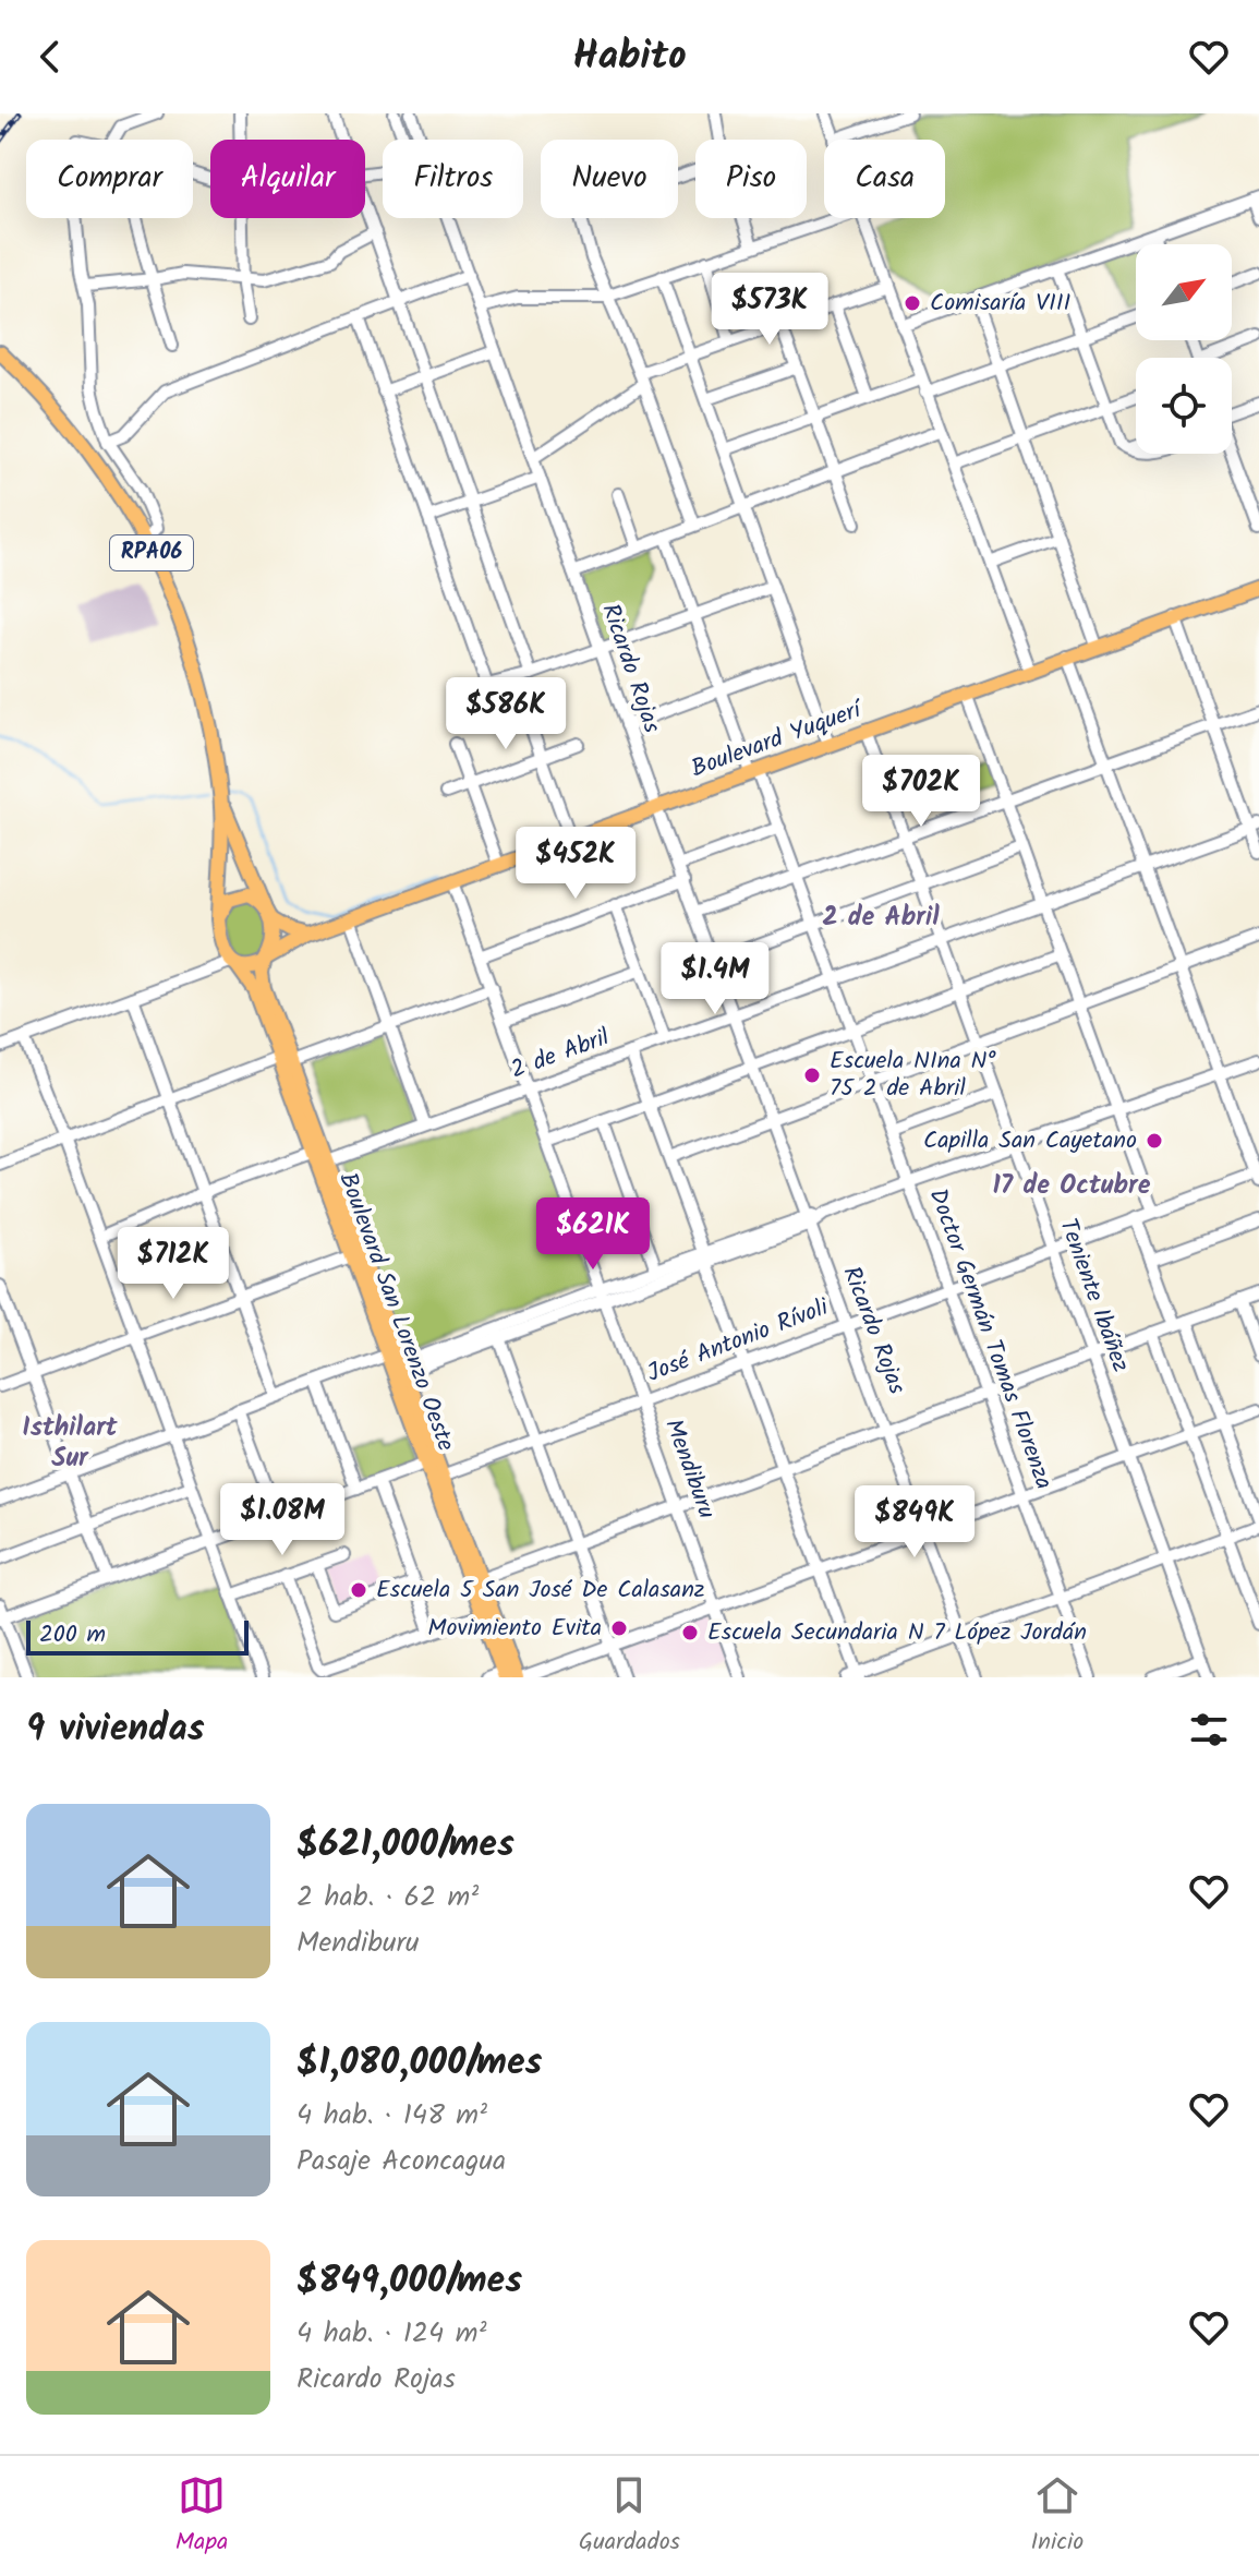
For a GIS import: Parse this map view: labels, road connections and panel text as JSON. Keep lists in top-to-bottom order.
{
  "streets": {
    "main road": ["RPA06", "Boulevard Yuquerí", "Boulevard San Lorenzo Oeste"],
    "street": [
      "Ricardo Rojas",
      "2 de Abril",
      "Teniente Ibáñez",
      "Doctor Germán Tomas Florenza",
      "José Antonio Rívoli",
      "Mendiburu"
    ]
  },
  "crossings": [
    ["RPA06", "Boulevard Yuquerí"],
    ["RPA06", "Boulevard San Lorenzo Oeste"],
    ["Ricardo Rojas", "Boulevard Yuquerí"],
    ["Ricardo Rojas", "2 de Abril"],
    ["Ricardo Rojas", "José Antonio Rívoli"],
    ["Boulevard Yuquerí", "Teniente Ibáñez"],
    ["Boulevard Yuquerí", "Boulevard San Lorenzo Oeste"],
    ["Boulevard Yuquerí", "Doctor Germán Tomas Florenza"],
    ["Boulevard Yuquerí", "Mendiburu"],
    ["2 de Abril", "Teniente Ibáñez"],
    ["2 de Abril", "Boulevard San Lorenzo Oeste"],
    ["2 de Abril", "Doctor Germán Tomas Florenza"],
    ["2 de Abril", "Mendiburu"],
    ["Teniente Ibáñez", "José Antonio Rívoli"],
    ["Boulevard San Lorenzo Oeste", "José Antonio Rívoli"],
    ["Doctor Germán Tomas Florenza", "José Antonio Rívoli"],
    ["José Antonio Rívoli", "Mendiburu"]
  ],
  "districts": ["2 de Abril", "17 de Octubre", "Isthilart Sur"],
  "places": [
    "Comisaría VIII",
    "Escuela NIna N° 75 2 de Abril",
    "Capilla San Cayetano",
    "Escuela 5 San José De Calasanz",
    "Movimiento Evita",
    "Escuela Secundaria N 7 López Jordán"
  ],
  "scale_bar": "200 m",
  "north": "top right",
  "page": {
    "header": "Habito",
    "chip": [
      "Comprar",
      "Alquilar",
      "Filtros",
      "Nuevo",
      "Piso",
      "Casa"
    ],
    "price": [
      "$573K",
      "$586K",
      "$702K",
      "$452K",
      "$1.4M",
      "$621K",
      "$712K",
      "$1.08M",
      "$849K"
    ],
    "scale": "200 m",
    "heading": "9 viviendas",
    "list": [
      {
        "name": "$621,000/mes",
        "note": "2 hab. · 62 m² · Mendiburu"
      },
      {
        "name": "$1,080,000/mes",
        "note": "4 hab. · 148 m² · Pasaje Aconcagua"
      },
      {
        "name": "$849,000/mes",
        "note": "4 hab. · 124 m² · Ricardo Rojas"
      }
    ],
    "tabs": ["Mapa", "Guardados", "Inicio"]
  }
}
